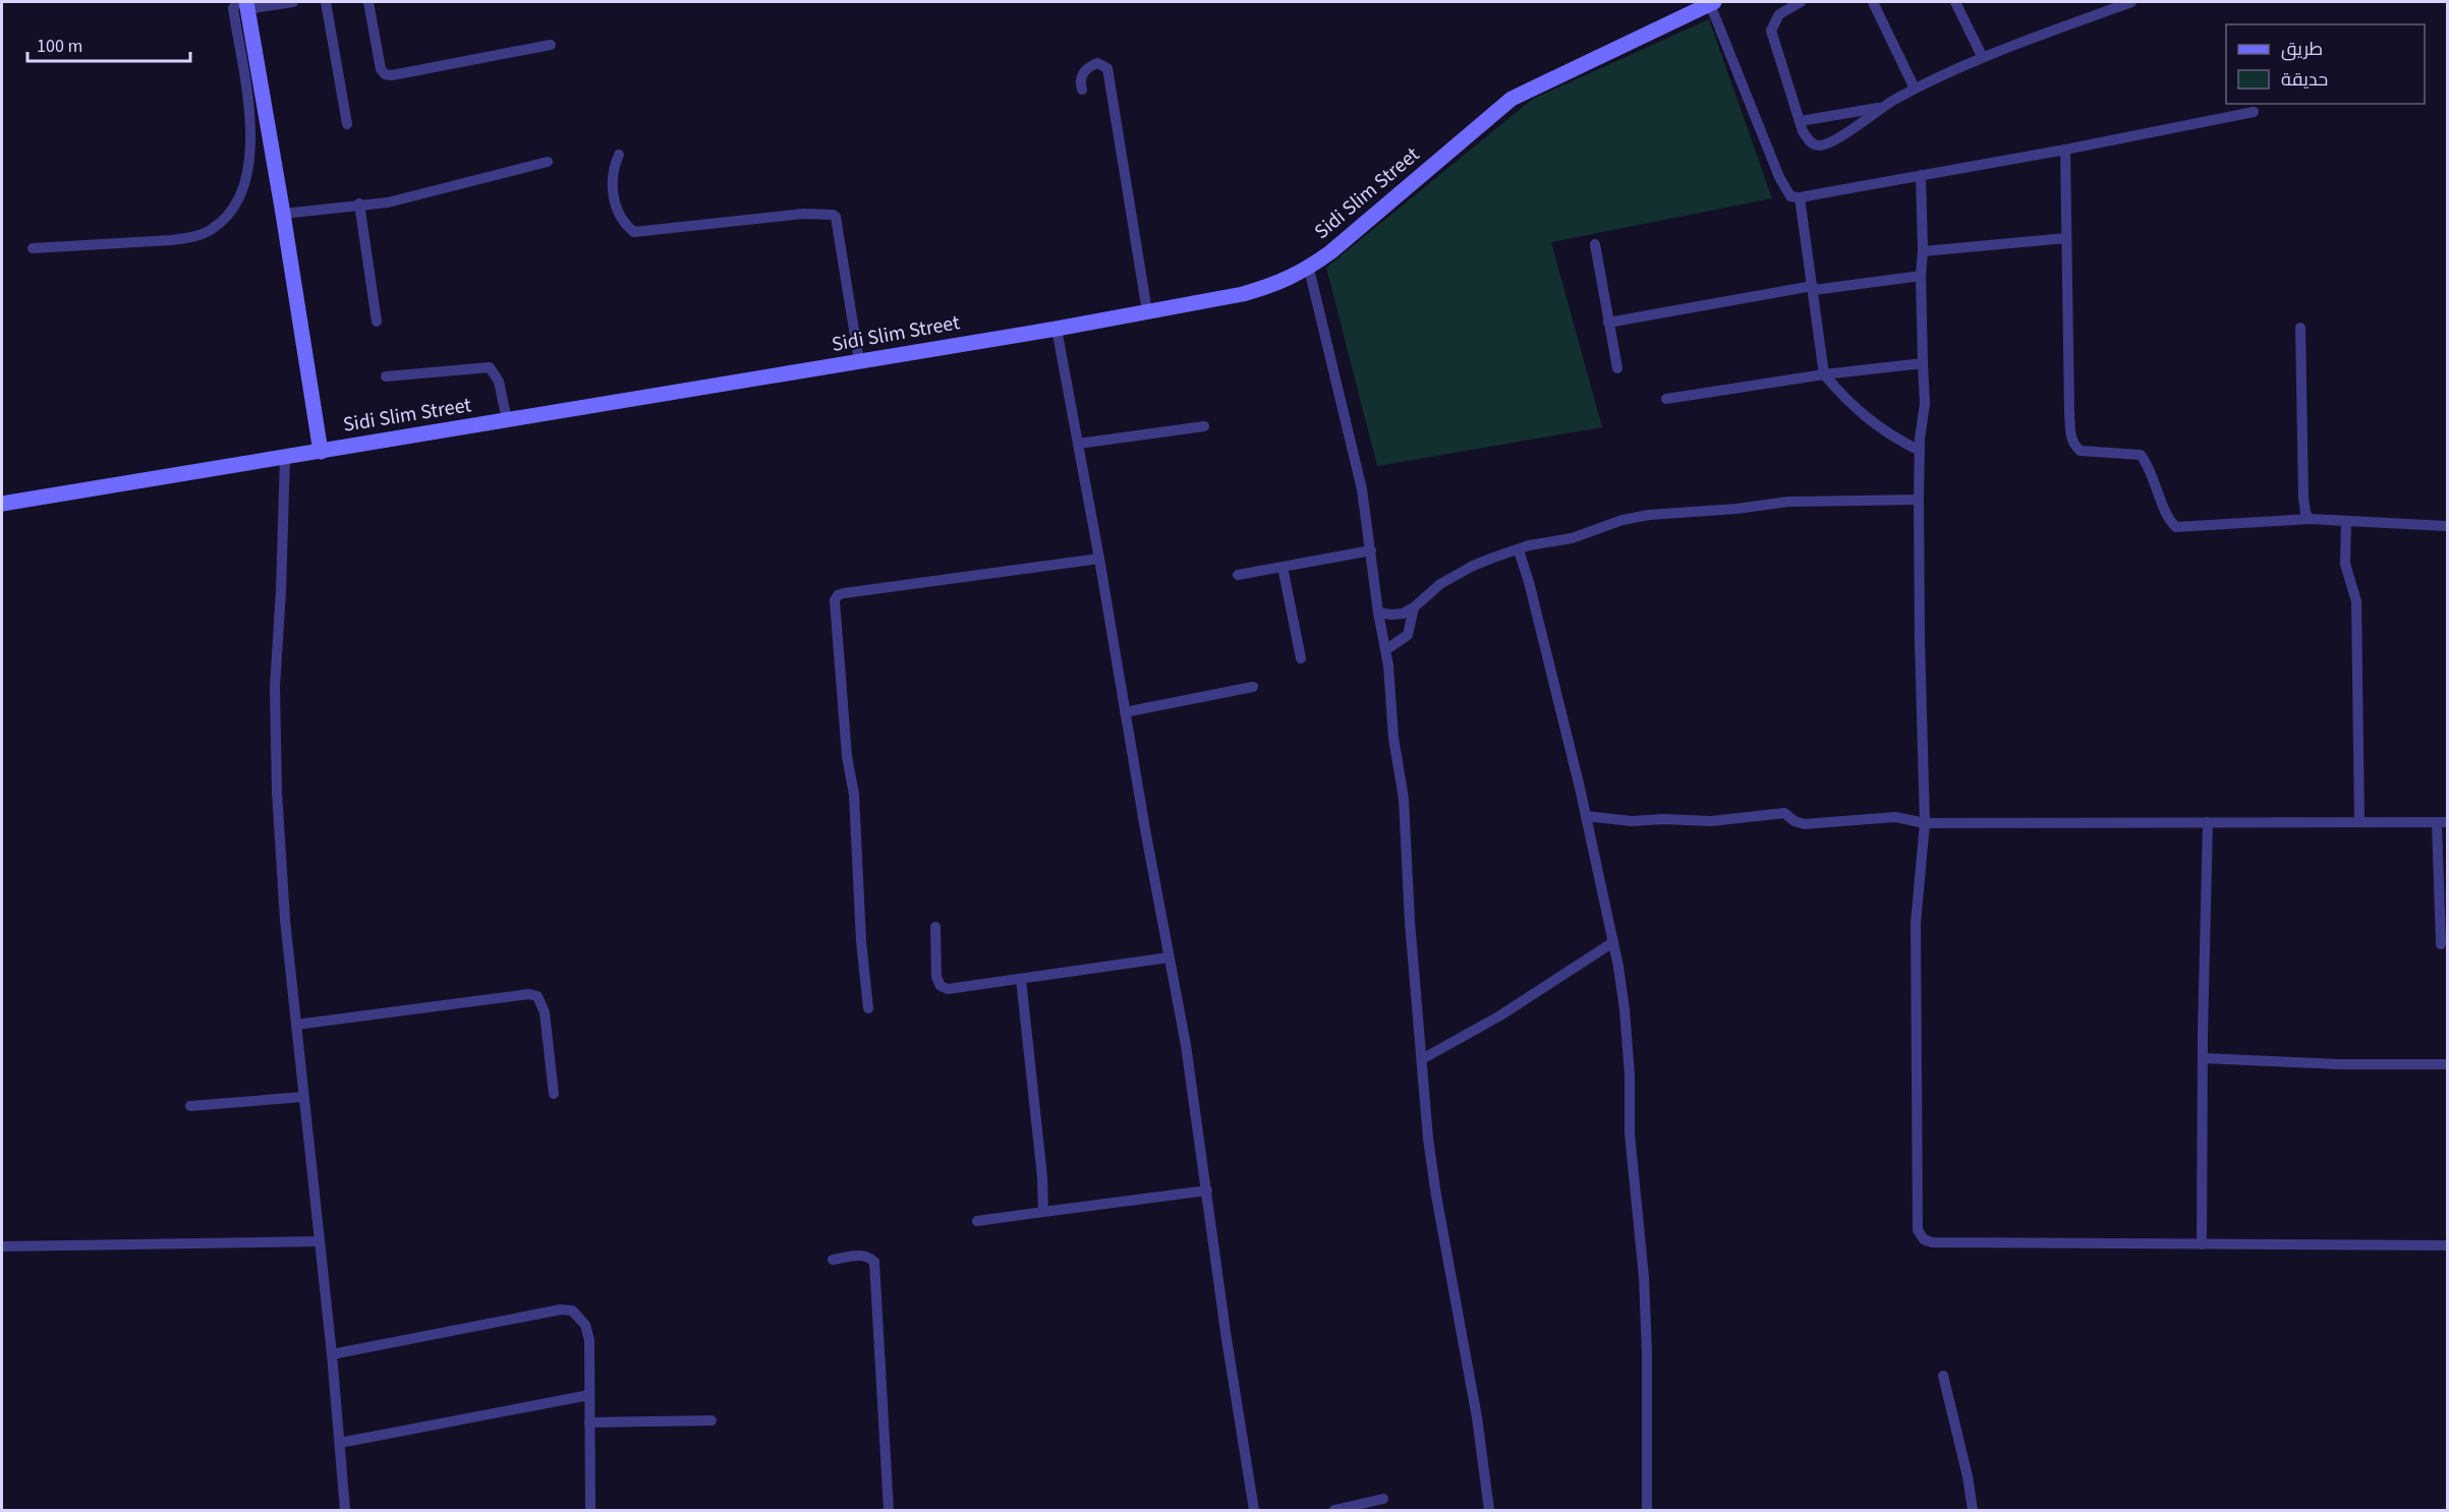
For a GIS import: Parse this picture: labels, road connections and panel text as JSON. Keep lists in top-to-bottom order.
{
  "streets": {
    "main road": ["Sidi Slim Street"]
  },
  "legend": ["طريق", "حديقة"],
  "scale_bar": "100 m"
}
